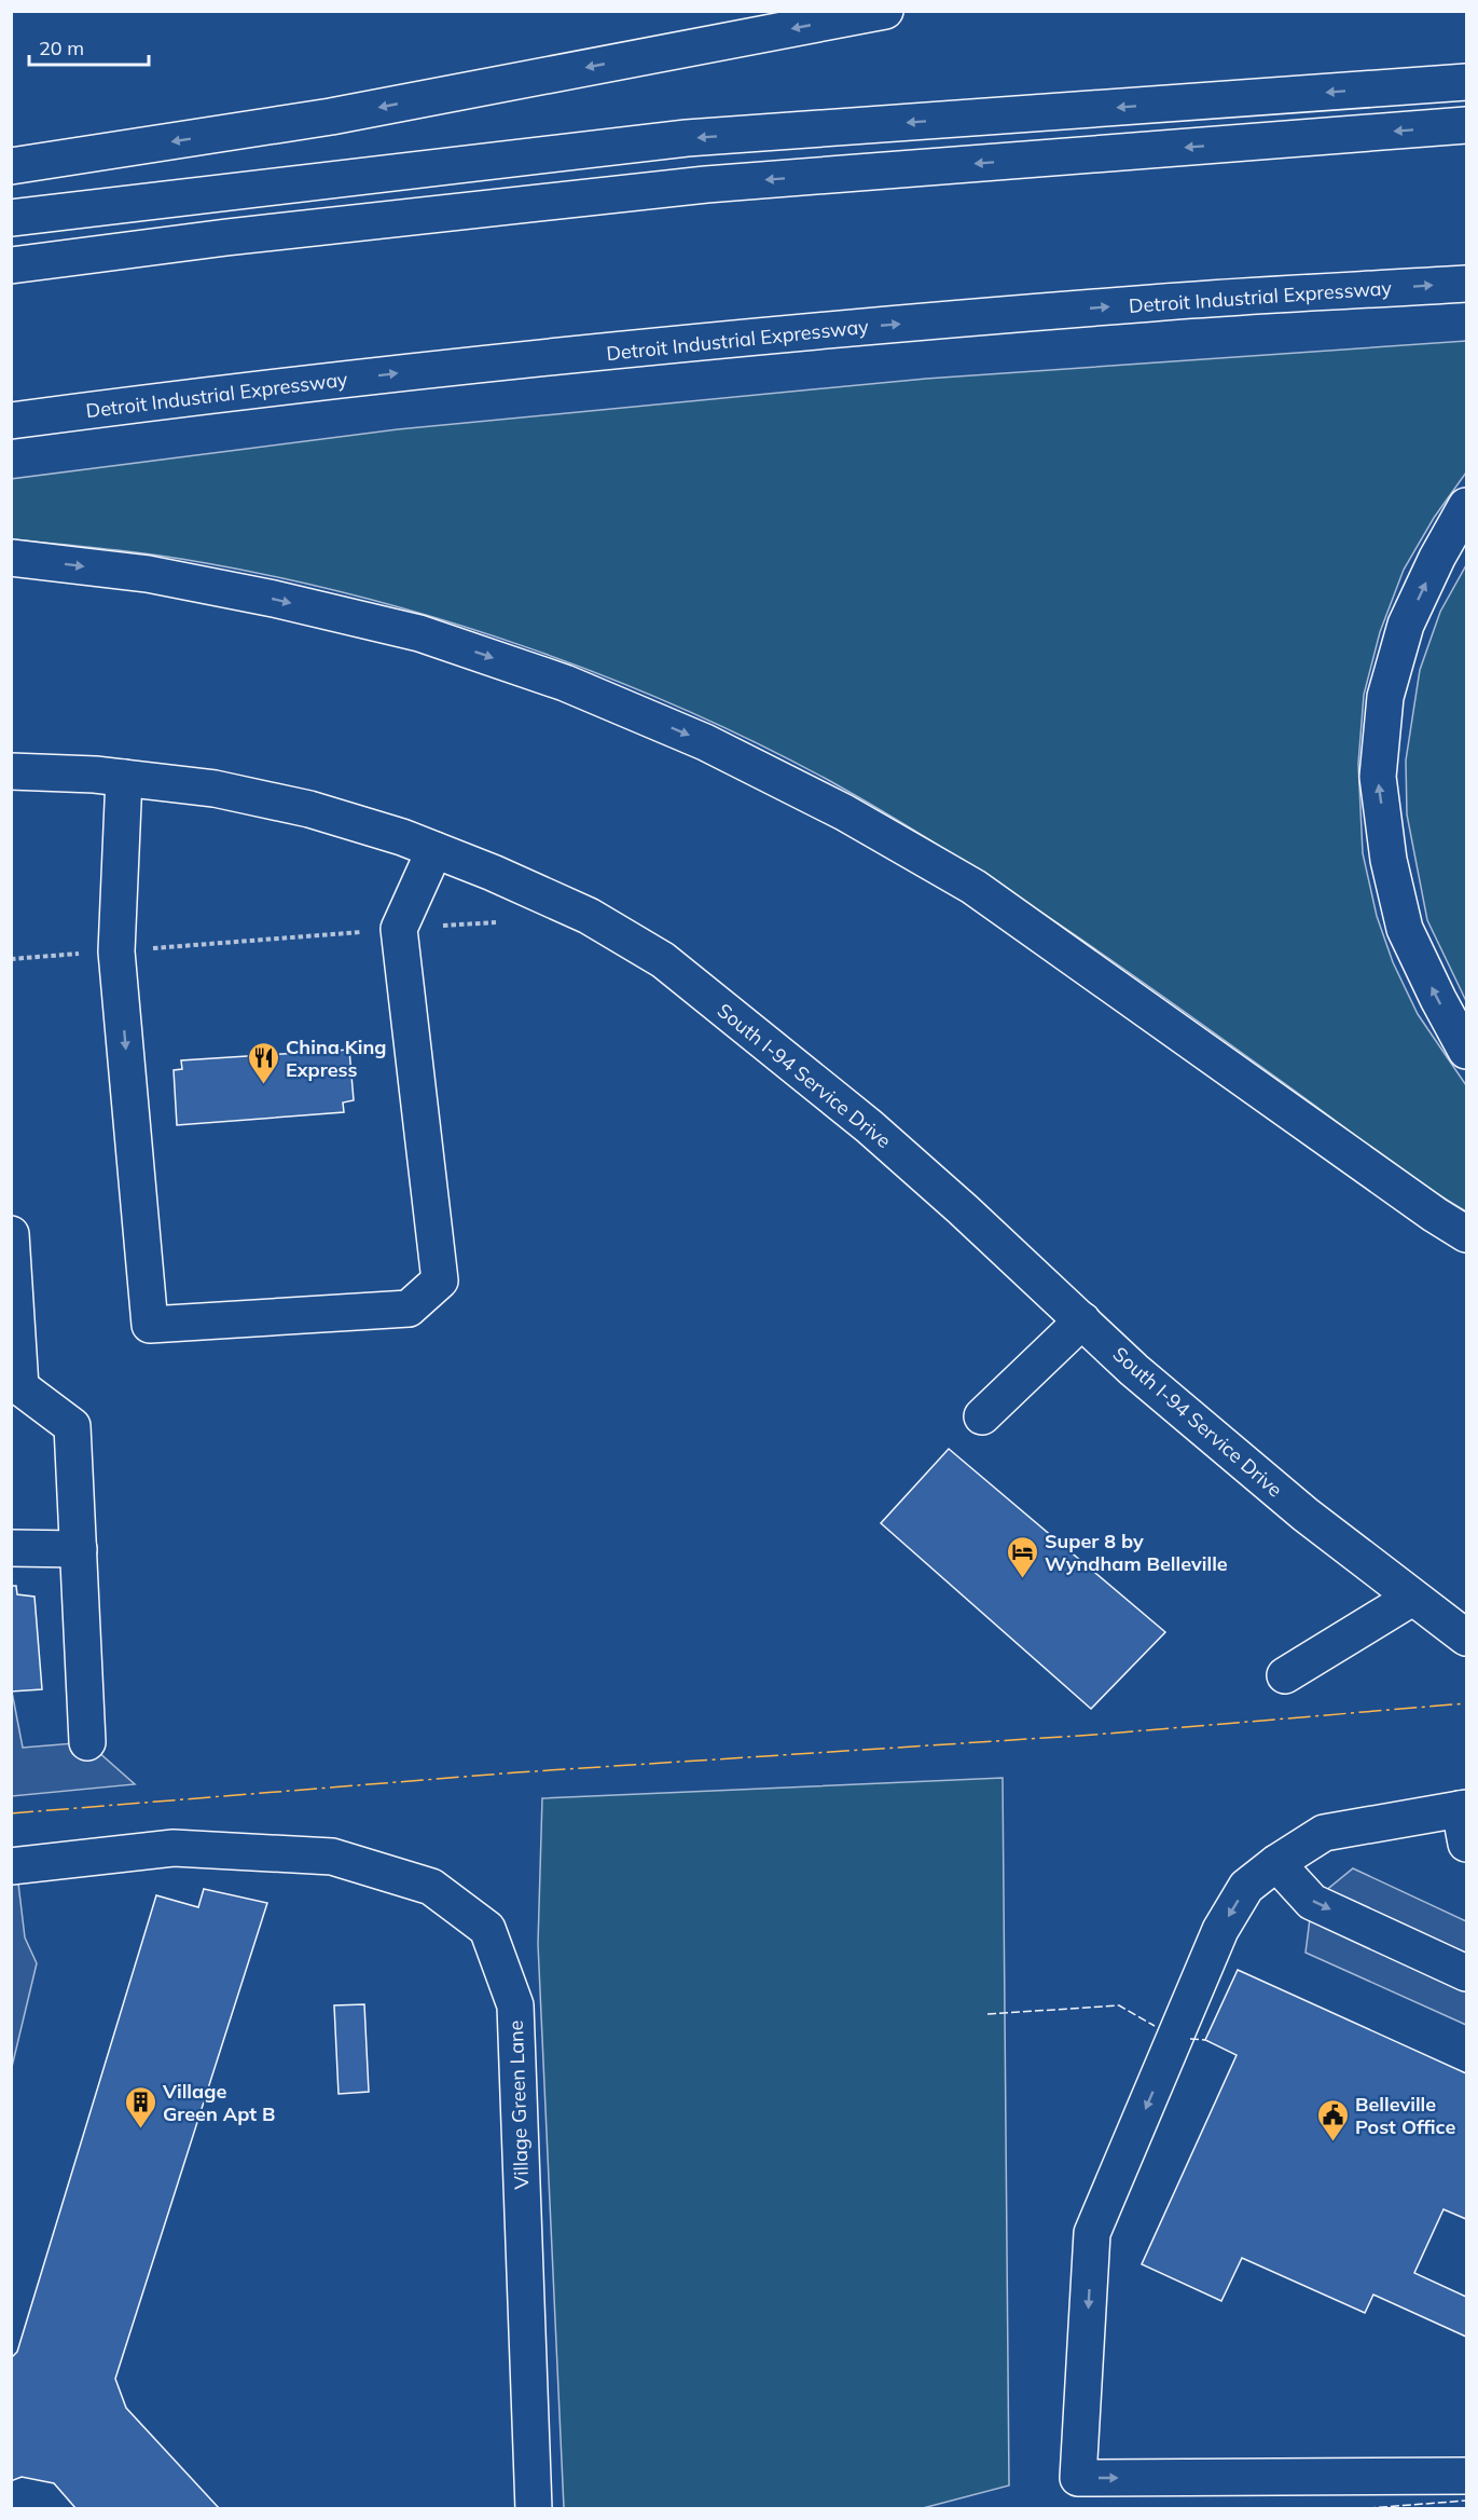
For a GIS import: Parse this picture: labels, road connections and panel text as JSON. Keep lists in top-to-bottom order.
{
  "streets": {
    "main road": ["Detroit Industrial Expressway", "South I-94 Service Drive", "Village Green Lane"]
  },
  "places": {
    "restaurant": ["China King Express"],
    "hotel": ["Super 8 by Wyndham Belleville"],
    "building": ["Village Green Apt B"],
    "public building": ["Belleville Post Office"]
  },
  "scale_bar": "20 m"
}
